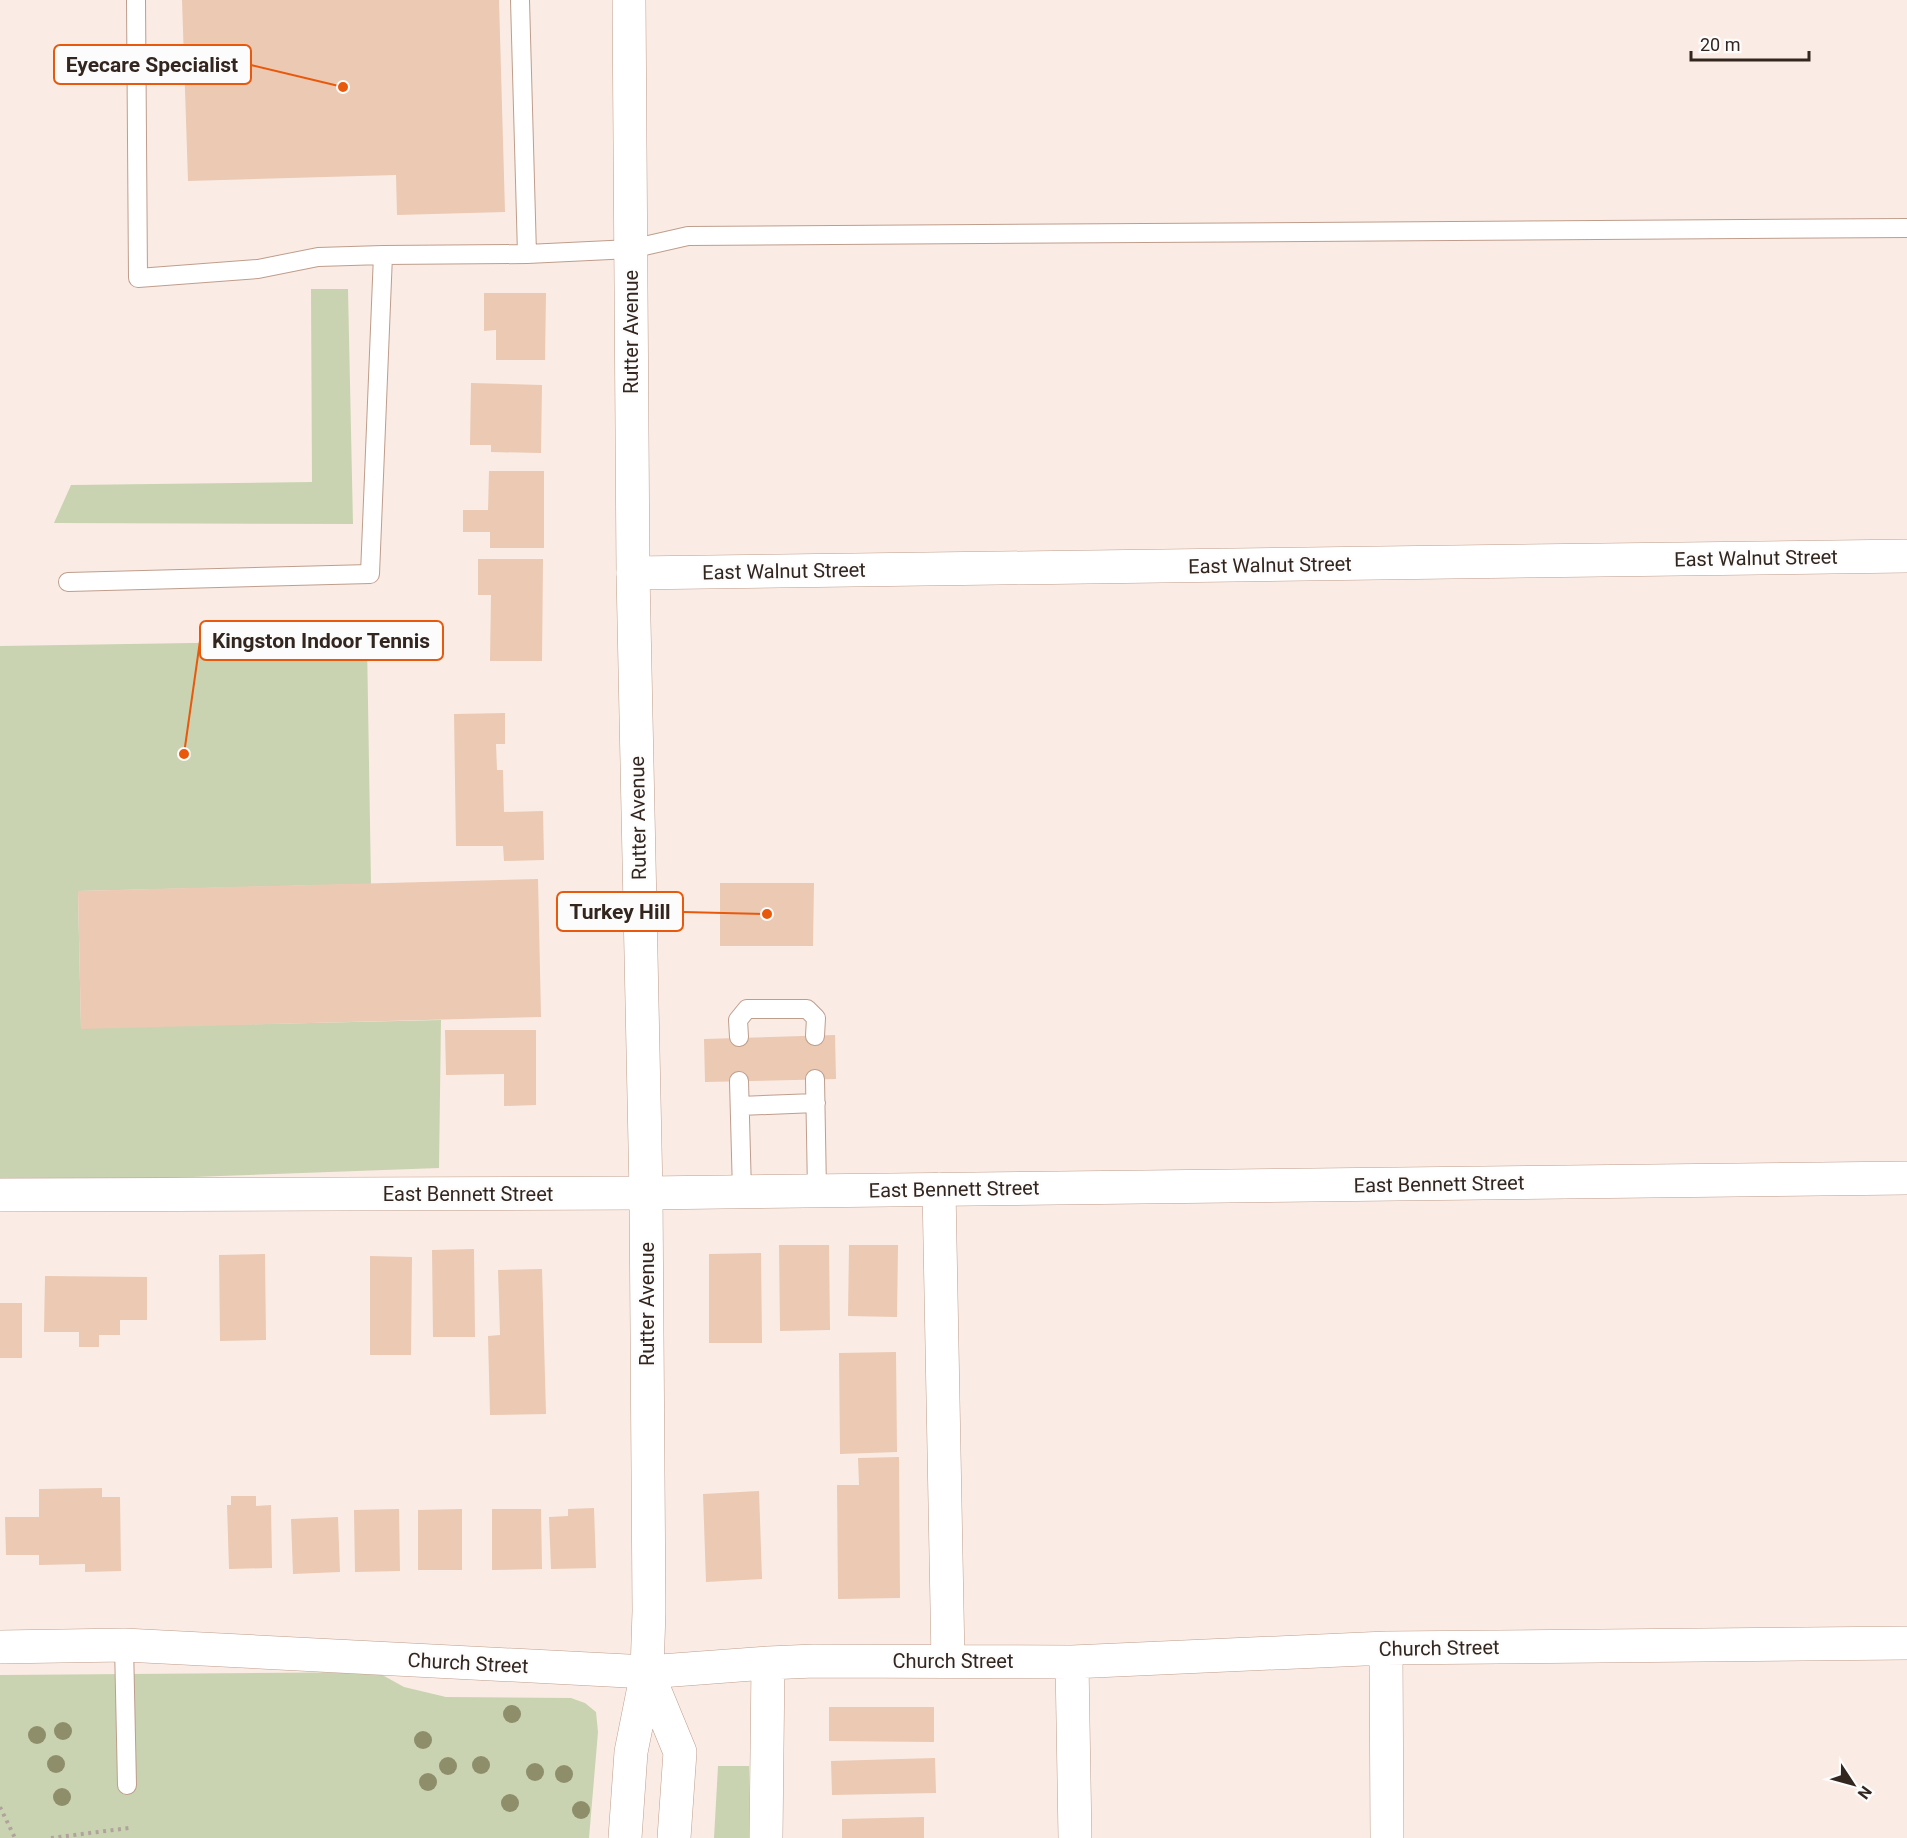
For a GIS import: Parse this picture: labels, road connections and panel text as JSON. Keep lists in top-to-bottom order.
{
  "streets": {
    "street": [
      "Rutter Avenue",
      "East Walnut Street",
      "East Bennett Street",
      "Church Street"
    ]
  },
  "crossings": [
    ["Rutter Avenue", "East Walnut Street"],
    ["Rutter Avenue", "East Bennett Street"],
    ["Rutter Avenue", "Church Street"]
  ],
  "places": ["Eyecare Specialist", "Kingston Indoor Tennis", "Turkey Hill"],
  "scale_bar": "20 m",
  "north": "bottom right"
}
